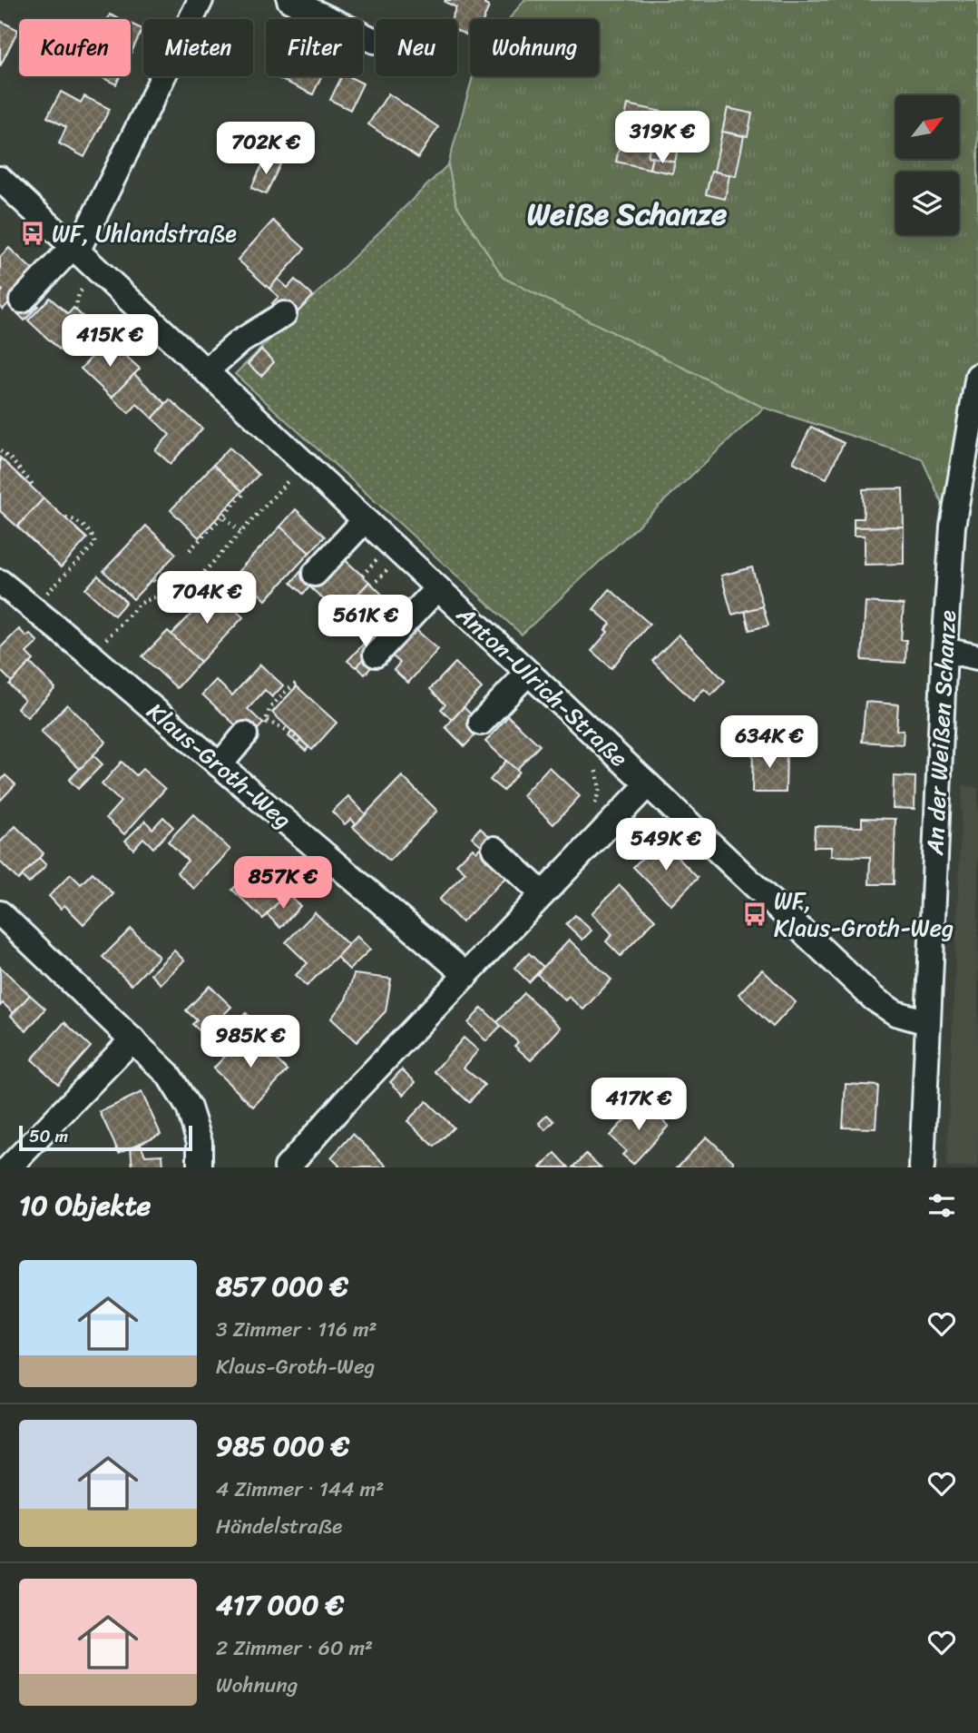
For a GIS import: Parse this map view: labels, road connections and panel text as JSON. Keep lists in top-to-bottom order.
{
  "streets": {
    "street": ["Anton-Ulrich-Straße", "An der Weißen Schanze", "Klaus-Groth-Weg"]
  },
  "crossings": [
    ["Anton-Ulrich-Straße", "An der Weißen Schanze"]
  ],
  "districts": ["Weiße Schanze"],
  "places": {
    "bus stop": ["WF, Uhlandstraße", "WF, Klaus-Groth-Weg"]
  },
  "scale_bar": "50 m",
  "north": "top right",
  "page": {
    "chip": [
      "Kaufen",
      "Mieten",
      "Filter",
      "Neu",
      "Wohnung"
    ],
    "price": [
      "319K €",
      "702K €",
      "415K €",
      "704K €",
      "561K €",
      "634K €",
      "549K €",
      "857K €",
      "985K €",
      "417K €"
    ],
    "scale": "50 m",
    "heading": "10 Objekte",
    "list": [
      {
        "name": "857 000 €",
        "note": "3 Zimmer · 116 m² · Klaus-Groth-Weg"
      },
      {
        "name": "985 000 €",
        "note": "4 Zimmer · 144 m² · Händelstraße"
      },
      {
        "name": "417 000 €",
        "note": "2 Zimmer · 60 m² · Wohnung"
      }
    ]
  }
}
